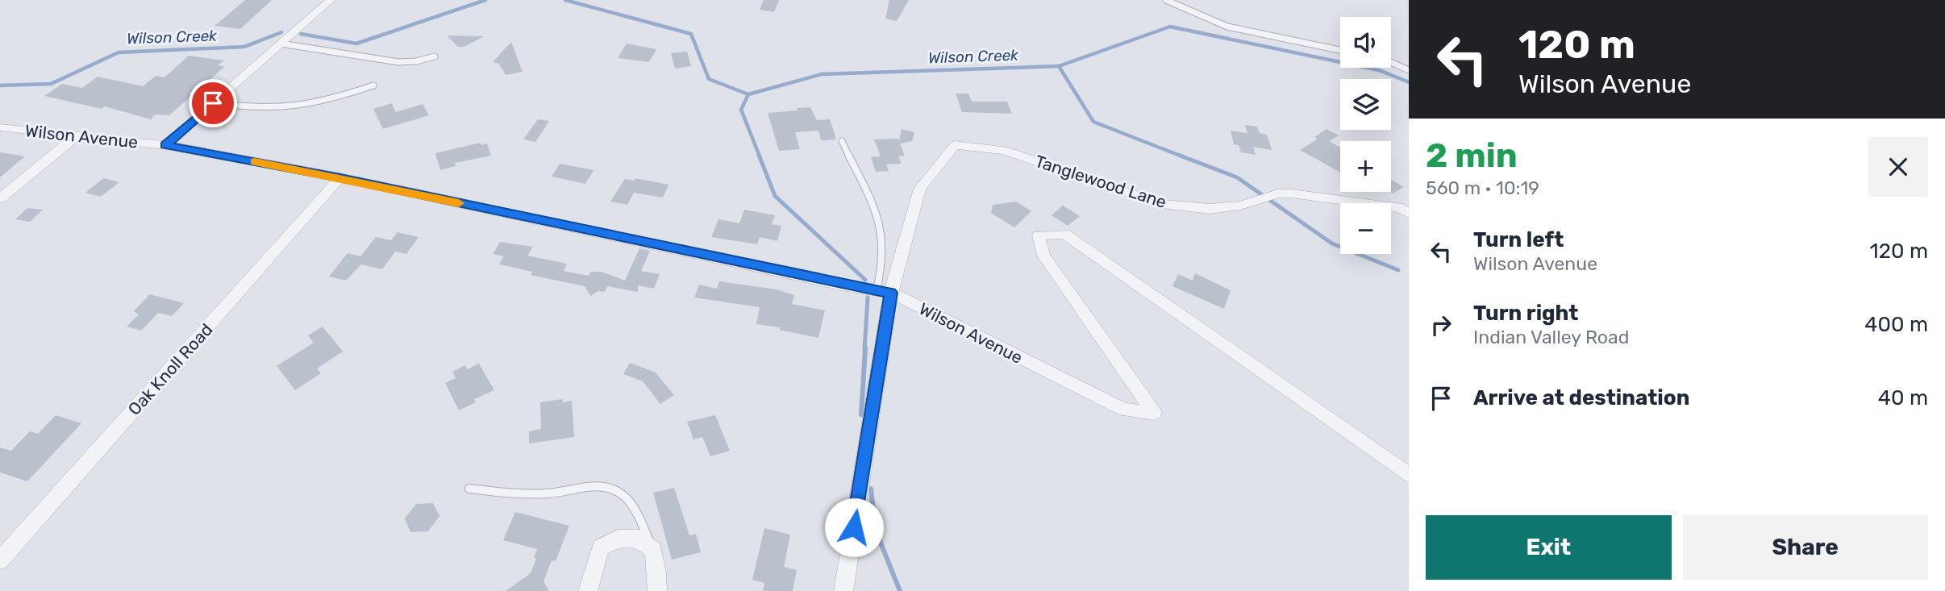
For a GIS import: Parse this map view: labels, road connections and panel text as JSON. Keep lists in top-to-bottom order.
{
  "streets": {
    "street": ["Wilson Avenue", "Tanglewood Lane", "Oak Knoll Road"]
  },
  "crossings": [
    ["Wilson Avenue", "Tanglewood Lane"],
    ["Wilson Avenue", "Oak Knoll Road"]
  ],
  "water": ["Wilson Creek"],
  "page": {
    "turn": ["120 m", "Wilson Avenue"],
    "map_buttons": ["+", "−"],
    "heading": ["2 min", "560 m · 10:19"],
    "list": [
      {
        "name": "Turn left",
        "note": "Wilson Avenue",
        "value": "120 m"
      },
      {
        "name": "Turn right",
        "note": "Indian Valley Road",
        "value": "400 m"
      },
      {
        "name": "Arrive at destination",
        "value": "40 m"
      }
    ],
    "buttons": ["Exit", "Share"]
  }
}
